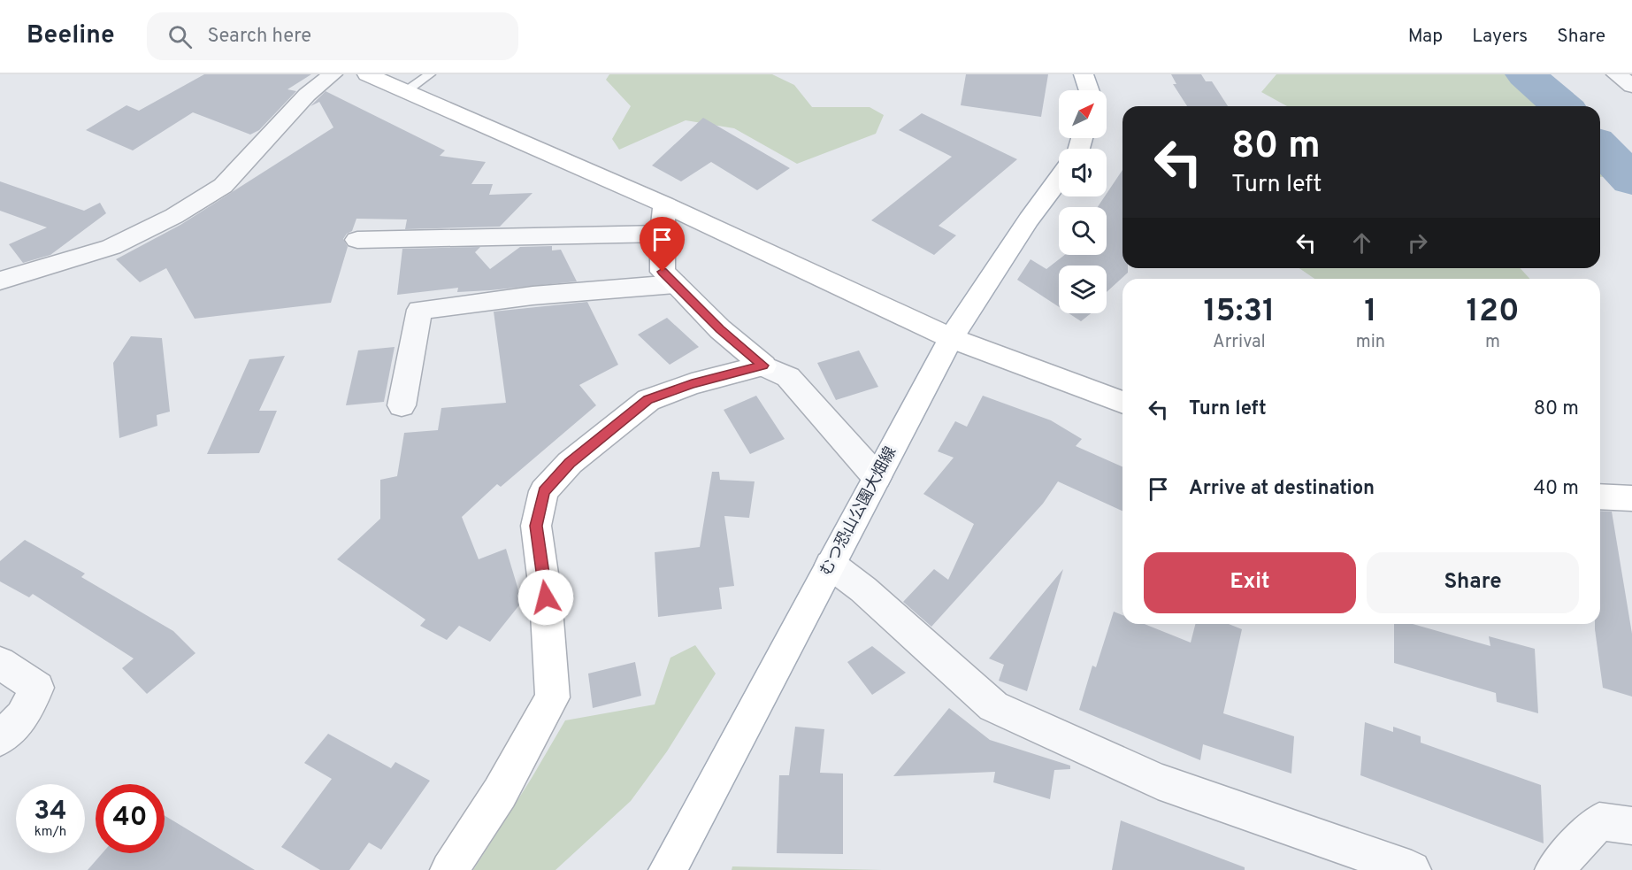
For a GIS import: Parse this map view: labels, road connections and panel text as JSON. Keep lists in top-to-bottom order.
{
  "streets": {
    "street": ["むつ恐山公園大畑線"]
  },
  "north": "top right",
  "page": {
    "header": "Beeline",
    "search": "Search here",
    "nav": ["Map", "Layers", "Share"],
    "turn": ["80 m", "Turn left"],
    "eta": [
      "15:31",
      "Arrival",
      "1",
      "min",
      "120",
      "m"
    ],
    "list": [
      {
        "name": "Turn left",
        "value": "80 m"
      },
      {
        "name": "Arrive at destination",
        "value": "40 m"
      }
    ],
    "buttons": ["Exit", "Share"],
    "speed": "34 km/h",
    "limit": "40"
  }
}
